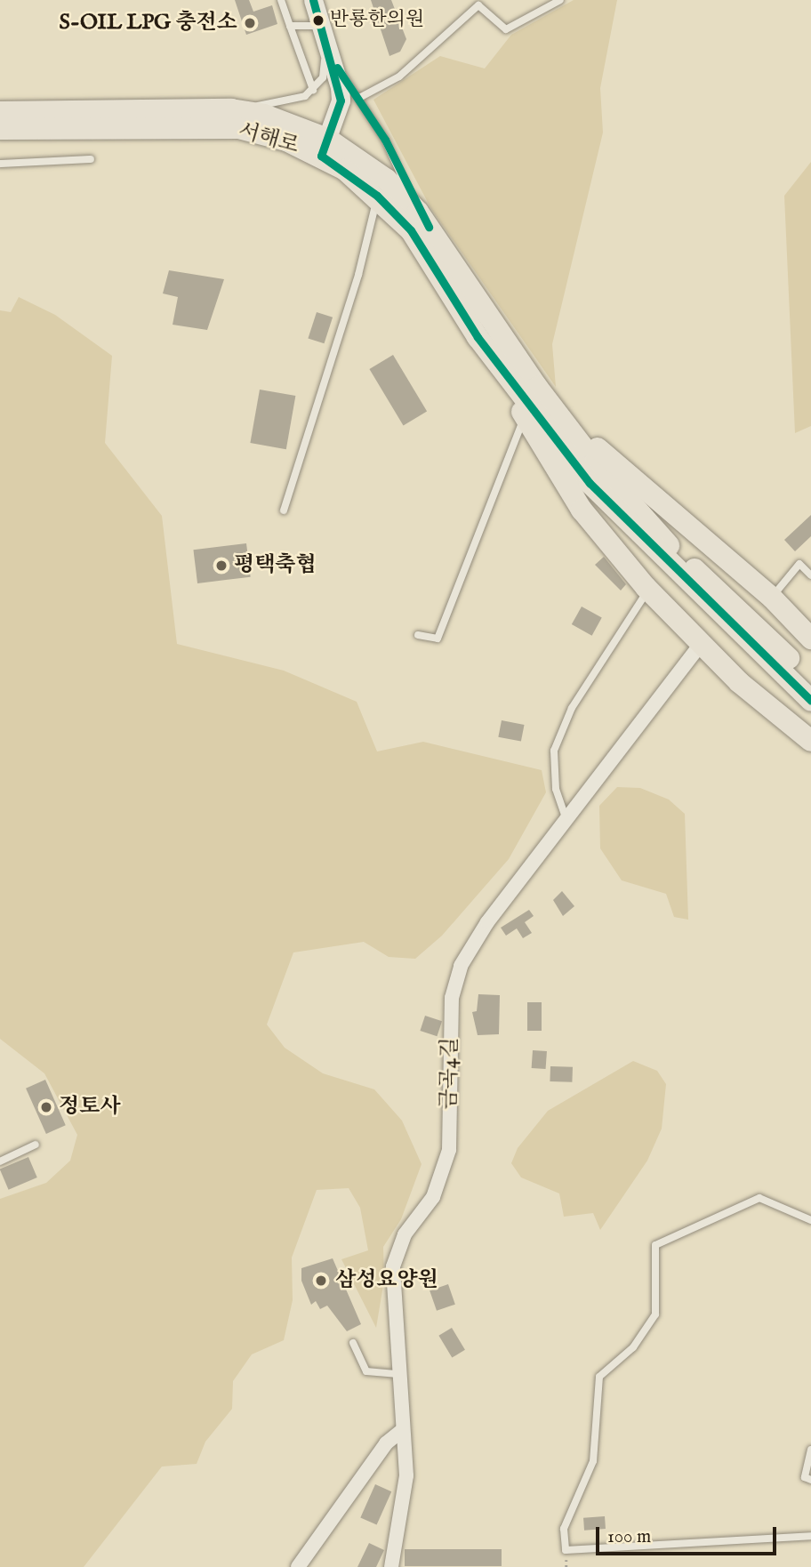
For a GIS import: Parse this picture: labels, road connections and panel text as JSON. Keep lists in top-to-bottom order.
{
  "streets": {
    "main road": ["서해로"],
    "street": ["금곡4길"]
  },
  "places": [
    "반룡한의원",
    "S-OIL LPG 충전소",
    "평택축협",
    "정토사",
    "삼성요양원"
  ],
  "scale_bar": "100 m"
}
